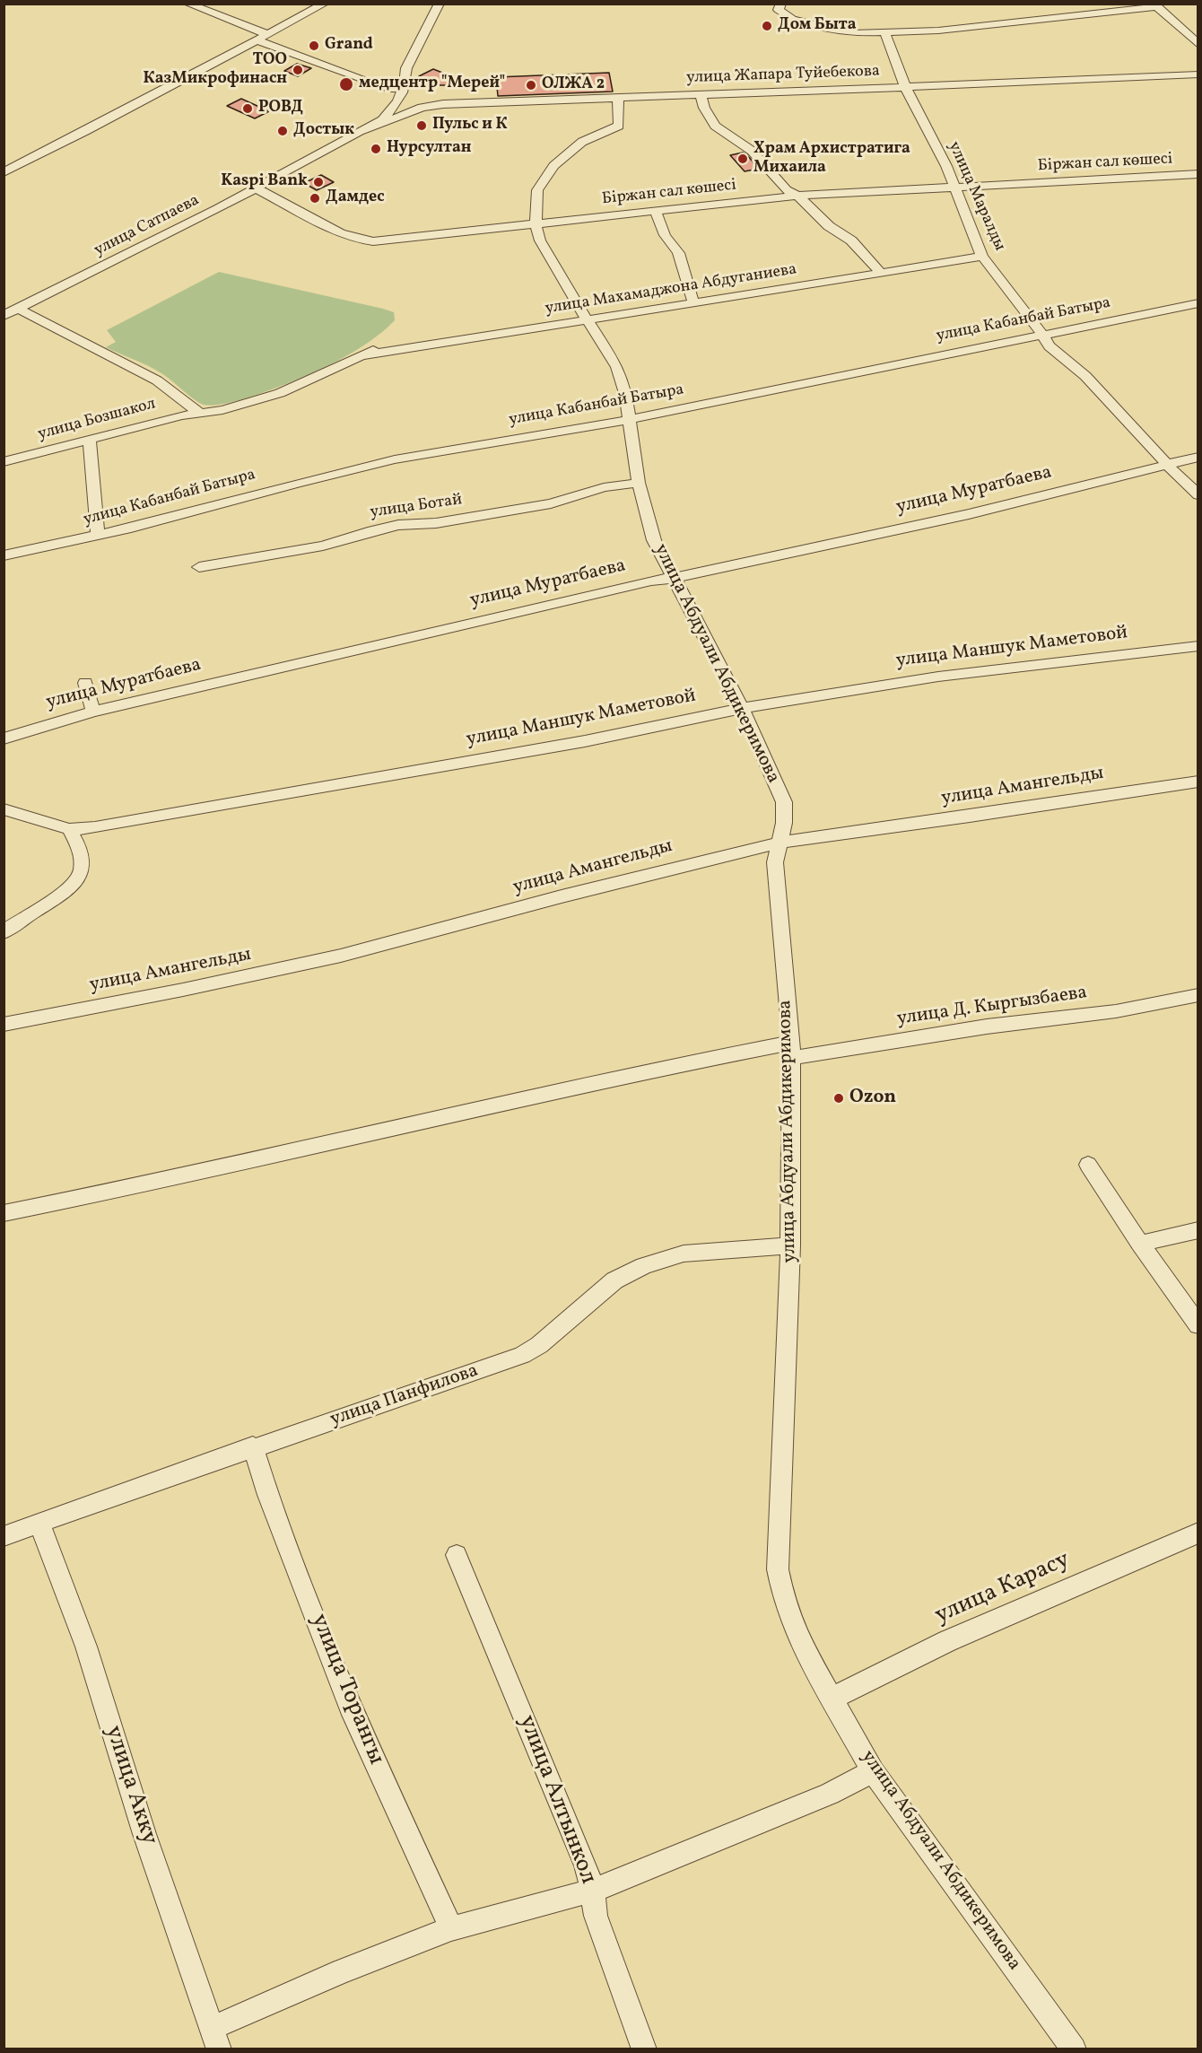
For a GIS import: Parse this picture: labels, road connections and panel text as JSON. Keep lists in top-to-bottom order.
{
  "streets": {
    "street": [
      "улица Жапара Туйебекова",
      "Біржан сал көшесі",
      "улица Маралды",
      "улица Сатпаева",
      "улица Махамаджона Абдуганиева",
      "улица Кабанбай Батыра",
      "улица Бозшакол",
      "улица Муратбаева",
      "улица Ботай",
      "улица Маншук Маметовой",
      "улица Абдуали Абдикеримова",
      "улица Амангельды",
      "улица Д. Кыргызбаева",
      "улица Панфилова",
      "улица Карасу",
      "улица Торангы",
      "улица Акку",
      "улица Алтынкол"
    ]
  },
  "crossings": [
    ["улица Жапара Туйебекова", "улица Маралды"],
    ["улица Жапара Туйебекова", "улица Сатпаева"],
    ["улица Жапара Туйебекова", "улица Абдуали Абдикеримова"],
    ["Біржан сал көшесі", "улица Маралды"],
    ["Біржан сал көшесі", "улица Сатпаева"],
    ["Біржан сал көшесі", "улица Абдуали Абдикеримова"],
    ["улица Маралды", "улица Махамаджона Абдуганиева"],
    ["улица Маралды", "улица Кабанбай Батыра"],
    ["улица Маралды", "улица Муратбаева"],
    ["улица Махамаджона Абдуганиева", "улица Бозшакол"],
    ["улица Махамаджона Абдуганиева", "улица Абдуали Абдикеримова"],
    ["улица Кабанбай Батыра", "улица Абдуали Абдикеримова"],
    ["улица Муратбаева", "улица Абдуали Абдикеримова"],
    ["улица Ботай", "улица Абдуали Абдикеримова"],
    ["улица Маншук Маметовой", "улица Абдуали Абдикеримова"],
    ["улица Абдуали Абдикеримова", "улица Амангельды"],
    ["улица Абдуали Абдикеримова", "улица Д. Кыргызбаева"],
    ["улица Абдуали Абдикеримова", "улица Панфилова"],
    ["улица Абдуали Абдикеримова", "улица Карасу"],
    ["улица Панфилова", "улица Торангы"],
    ["улица Панфилова", "улица Акку"]
  ],
  "places": [
    "Дом Быта",
    "Grand",
    "ТОО КазМикрофинасн",
    "медцентр \"Мерей\"",
    "ОЛЖА 2",
    "РОВД",
    "Пульс и К",
    "Достык",
    "Нурсултан",
    "Храм Архистратига Михаила",
    "Kaspi Bank",
    "Дамдес",
    "Ozon"
  ]
}
